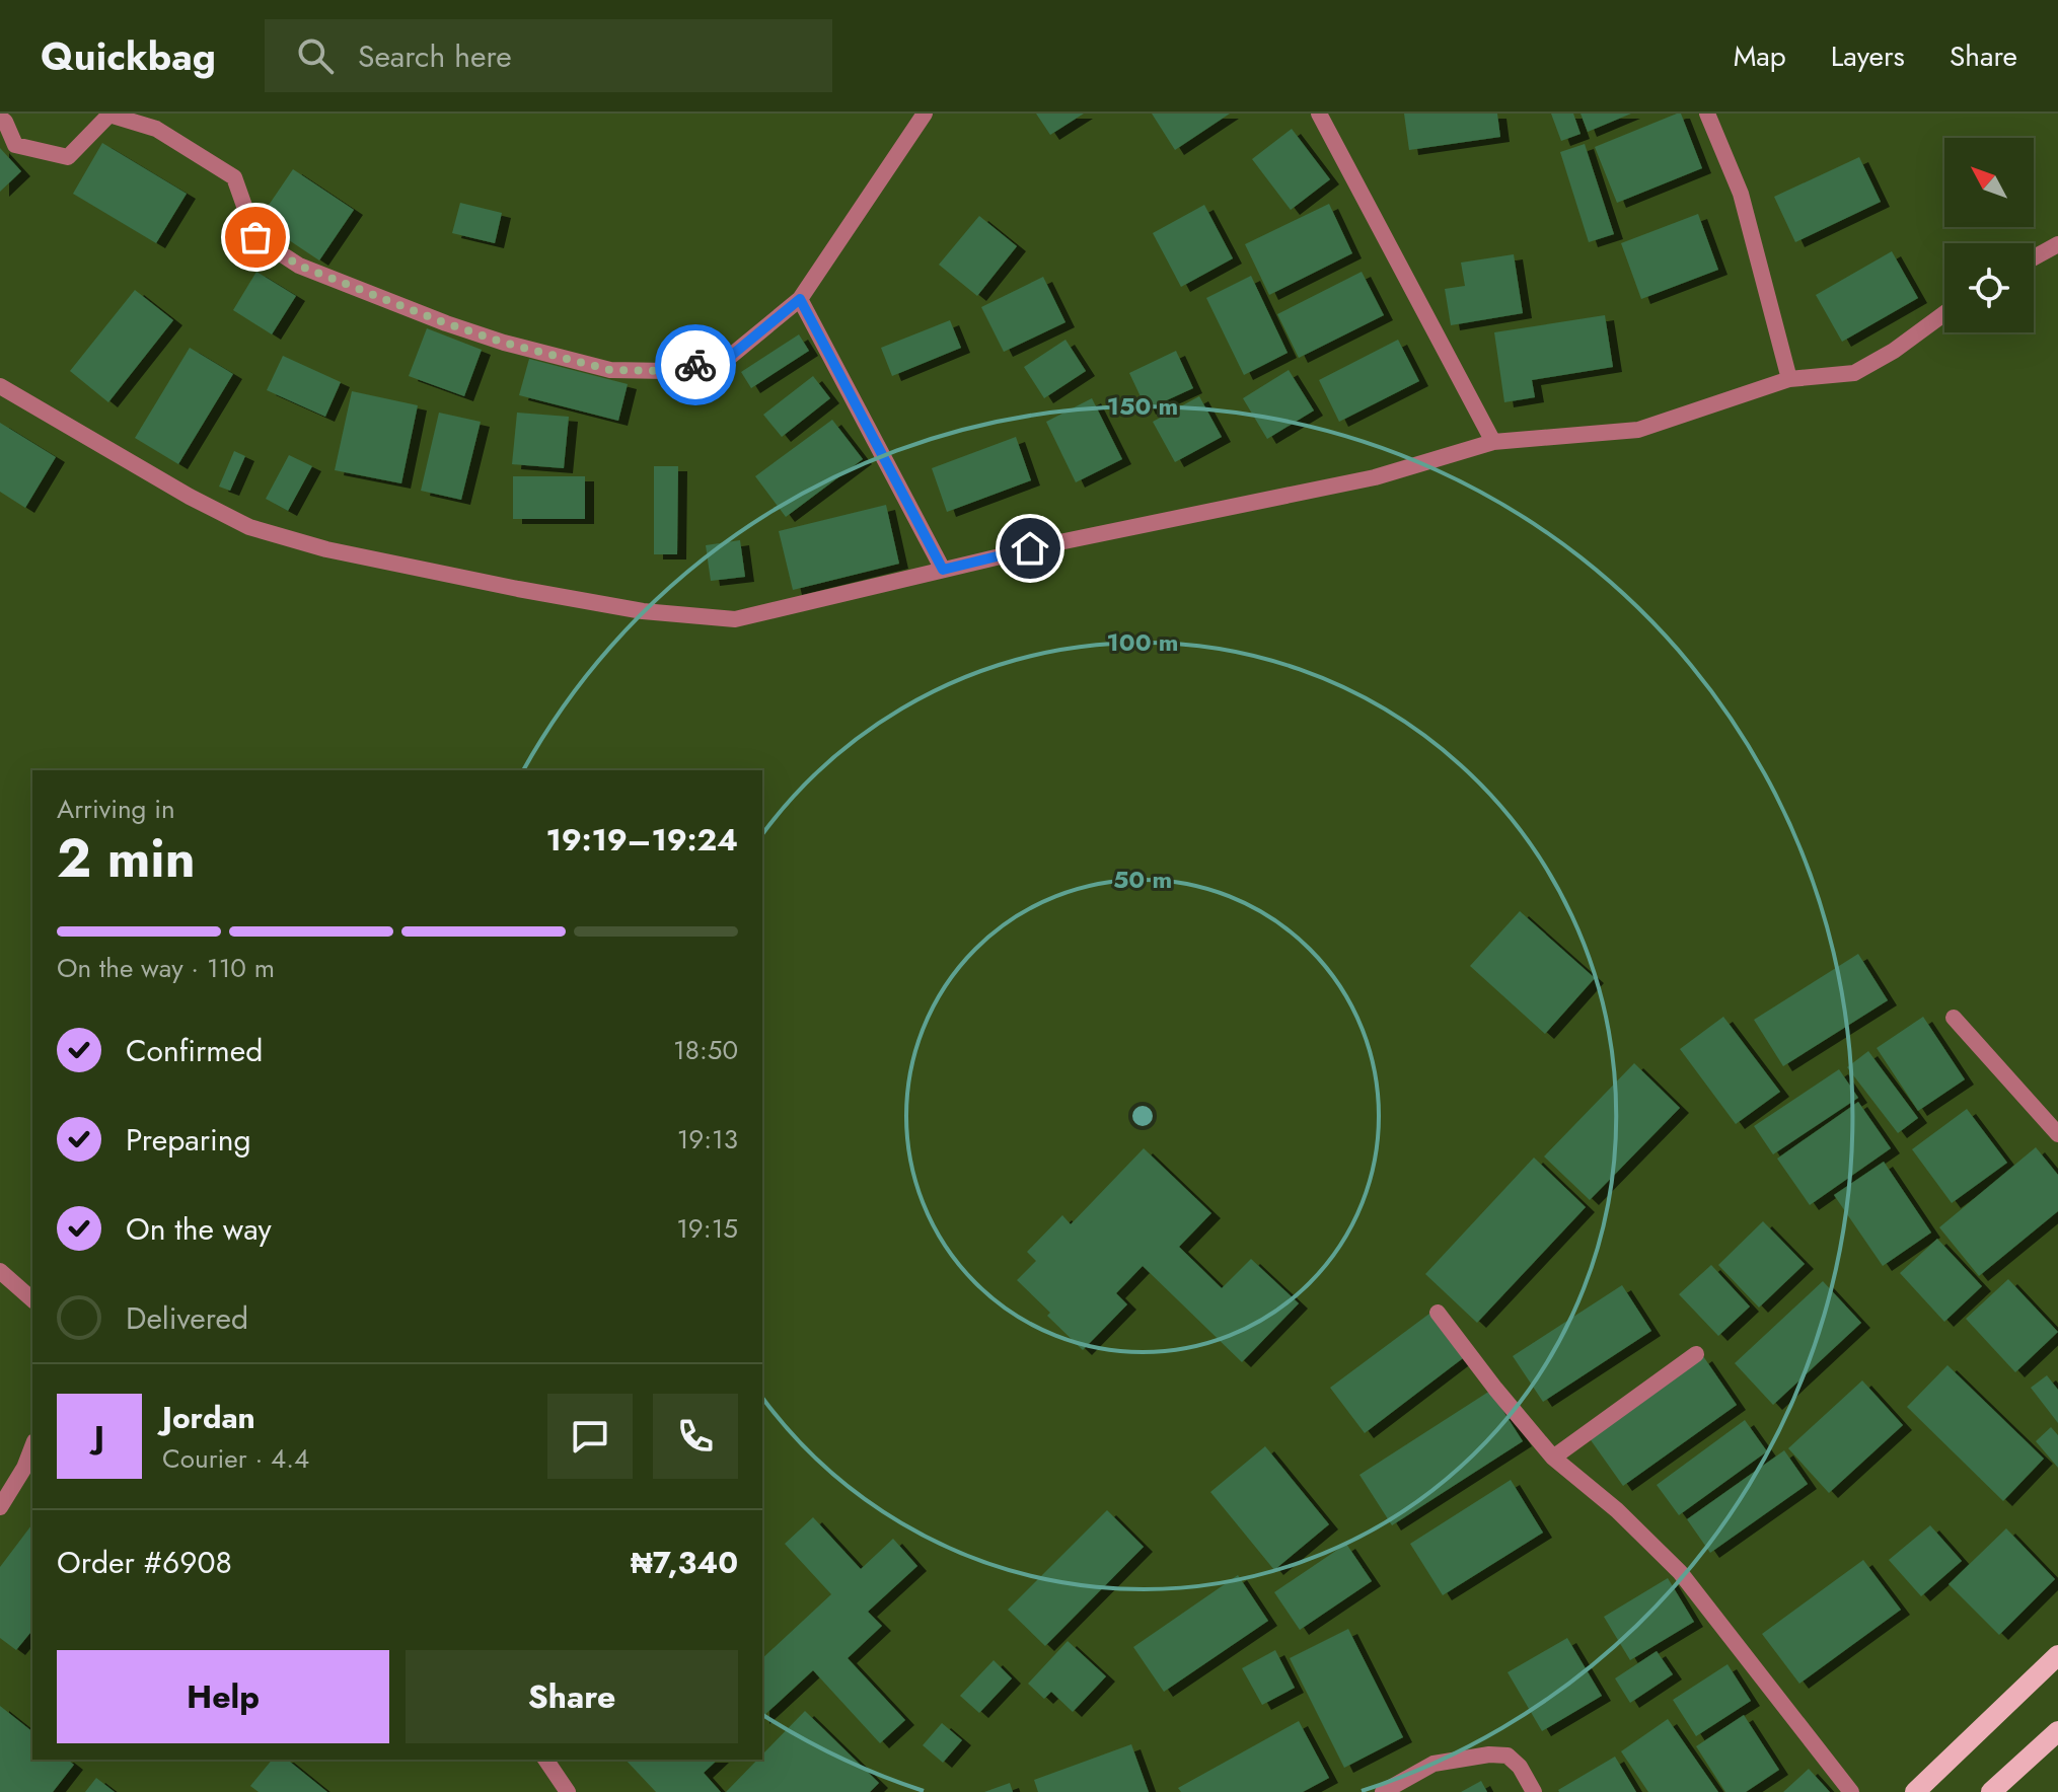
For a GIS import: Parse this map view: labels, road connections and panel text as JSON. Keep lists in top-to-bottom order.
{
  "north": "top left",
  "page": {
    "header": "Quickbag",
    "search": "Search here",
    "nav": ["Map", "Layers", "Share"],
    "heading": ["2 min", "Arriving in", "19:19–19:24"],
    "panel": [
      "Jordan",
      "Courier · 4.4",
      "Order #6908",
      "₦7,340"
    ],
    "bar": "On the way · 110 m",
    "list": [
      ["Confirmed", "18:50"],
      ["Preparing", "19:13"],
      ["On the way", "19:15"],
      "Delivered"
    ],
    "round": "J",
    "buttons": ["Help", "Share"]
  },
  "rings": ["150 m", "100 m", "50 m"]
}
